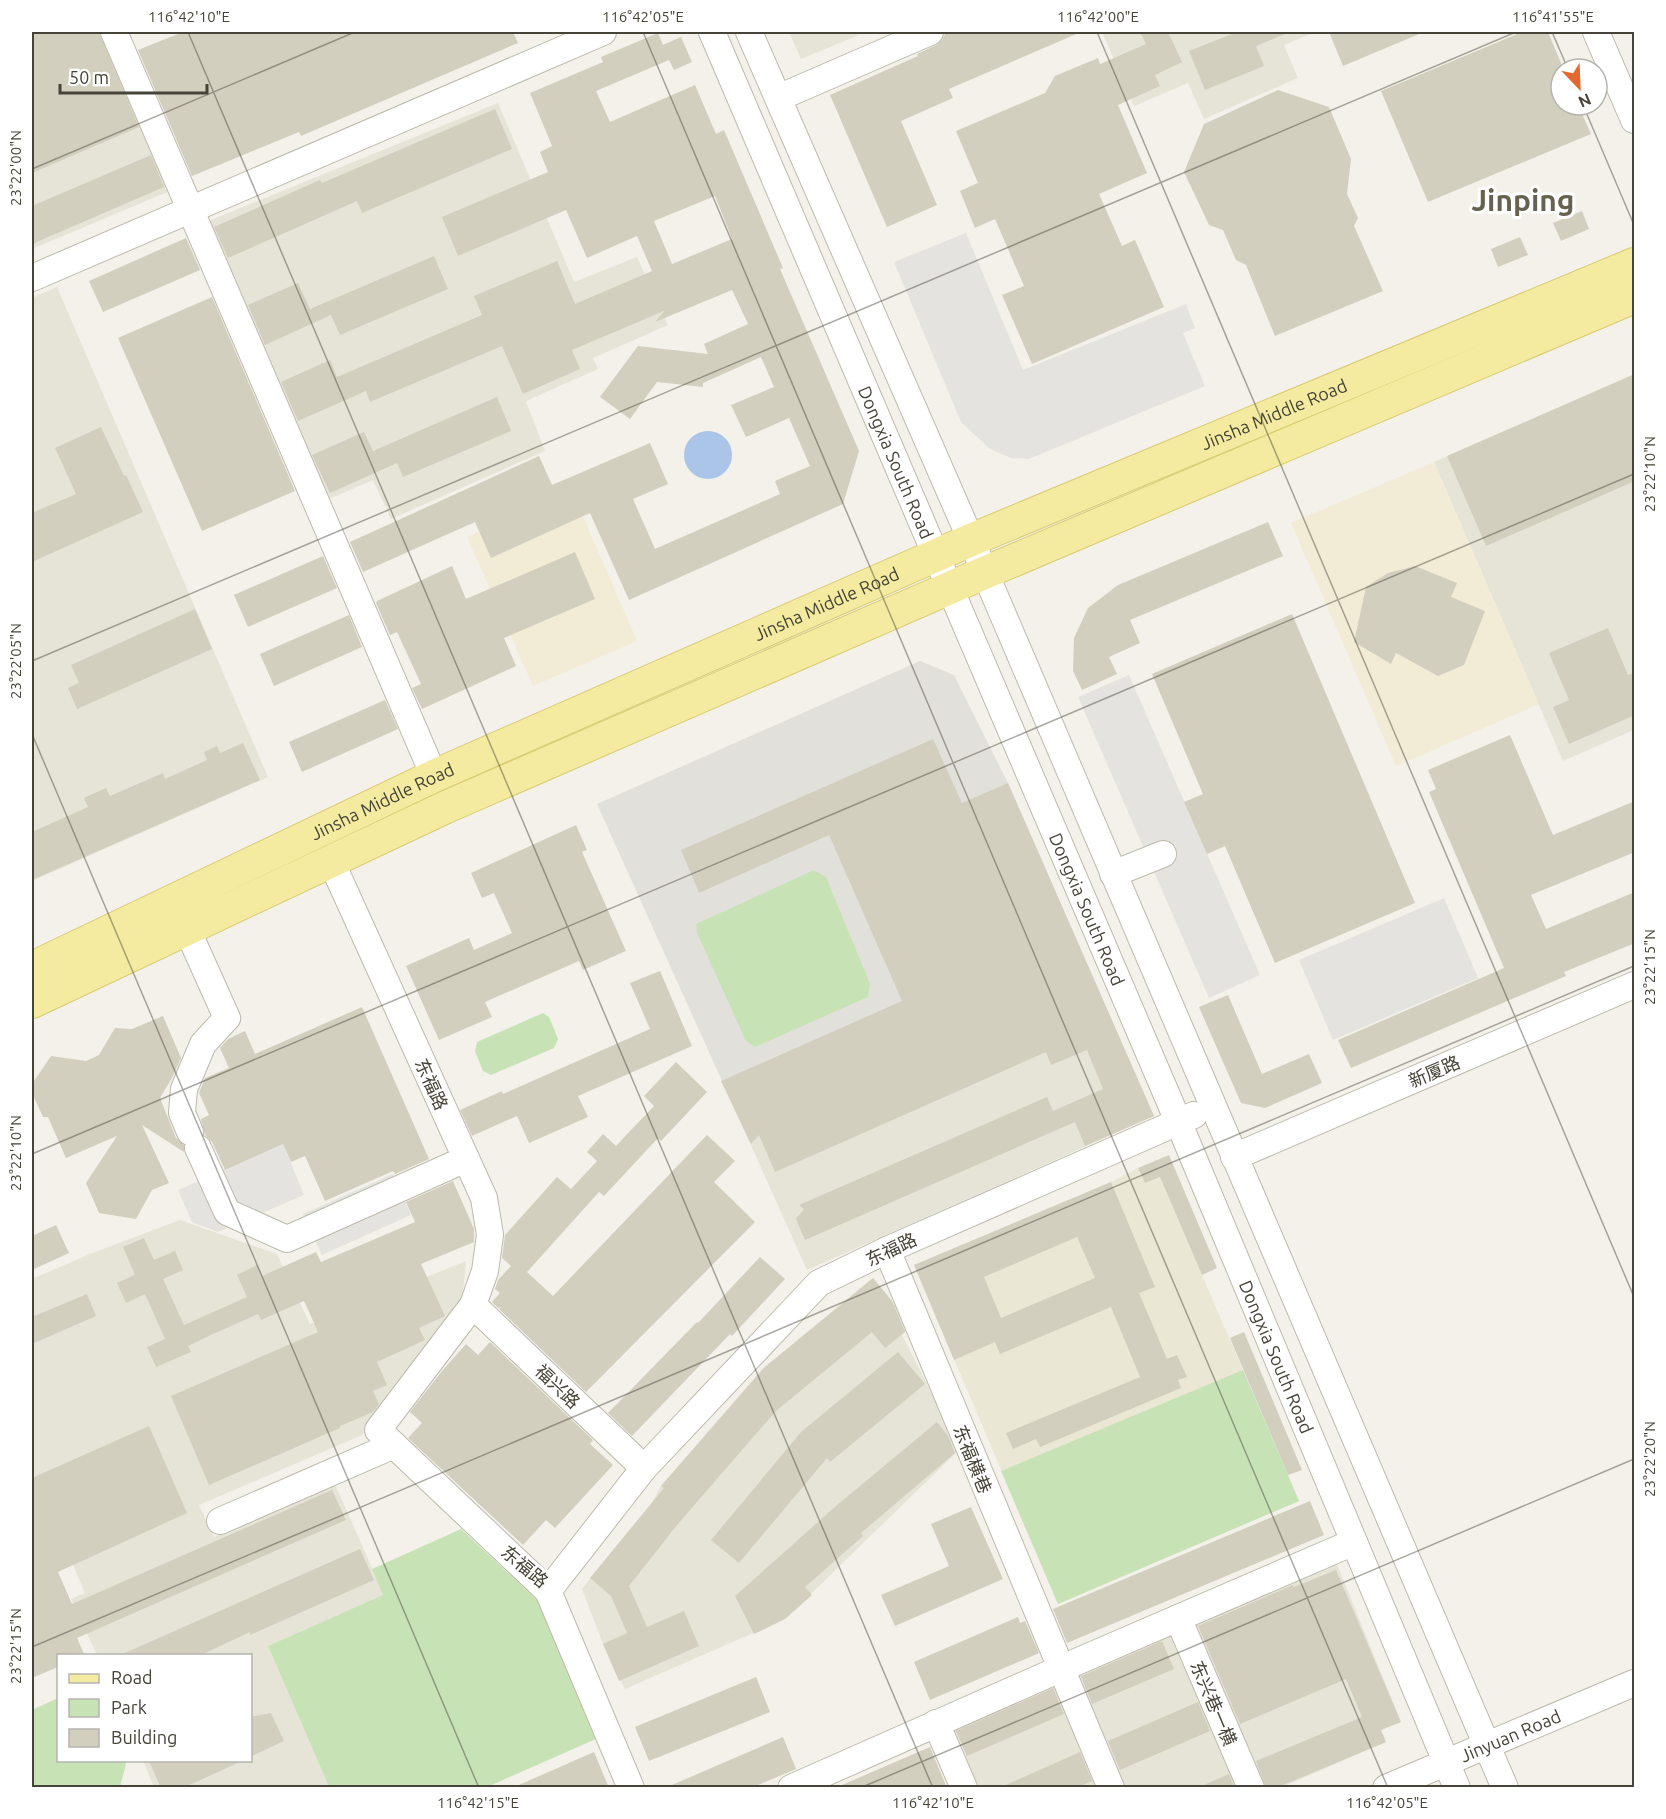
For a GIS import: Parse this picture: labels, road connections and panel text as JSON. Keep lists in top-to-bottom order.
{
  "streets": {
    "main road": ["Jinsha Middle Road"],
    "street": [
      "Dongxia South Road",
      "新厦路",
      "东福路",
      "福兴路",
      "东福横巷",
      "东兴巷一横",
      "Jinyuan Road"
    ]
  },
  "crossings": [
    ["Jinsha Middle Road", "Dongxia South Road"],
    ["Jinsha Middle Road", "东福路"],
    ["Dongxia South Road", "新厦路"],
    ["Dongxia South Road", "东福路"],
    ["Dongxia South Road", "Jinyuan Road"],
    ["东福路", "福兴路"],
    ["东福路", "东福横巷"]
  ],
  "districts": ["Jinping"],
  "legend": ["Road", "Park", "Building"],
  "scale_bar": "50 m",
  "north": "bottom right",
  "coordinates": [
    "116°42'10\"E",
    "116°42'05\"E",
    "116°42'00\"E",
    "116°41'55\"E",
    "23°22'00\"N",
    "23°22'10\"N",
    "23°22'05\"N",
    "23°22'15\"N",
    "23°22'20\"N",
    "116°42'15\"E"
  ]
}
